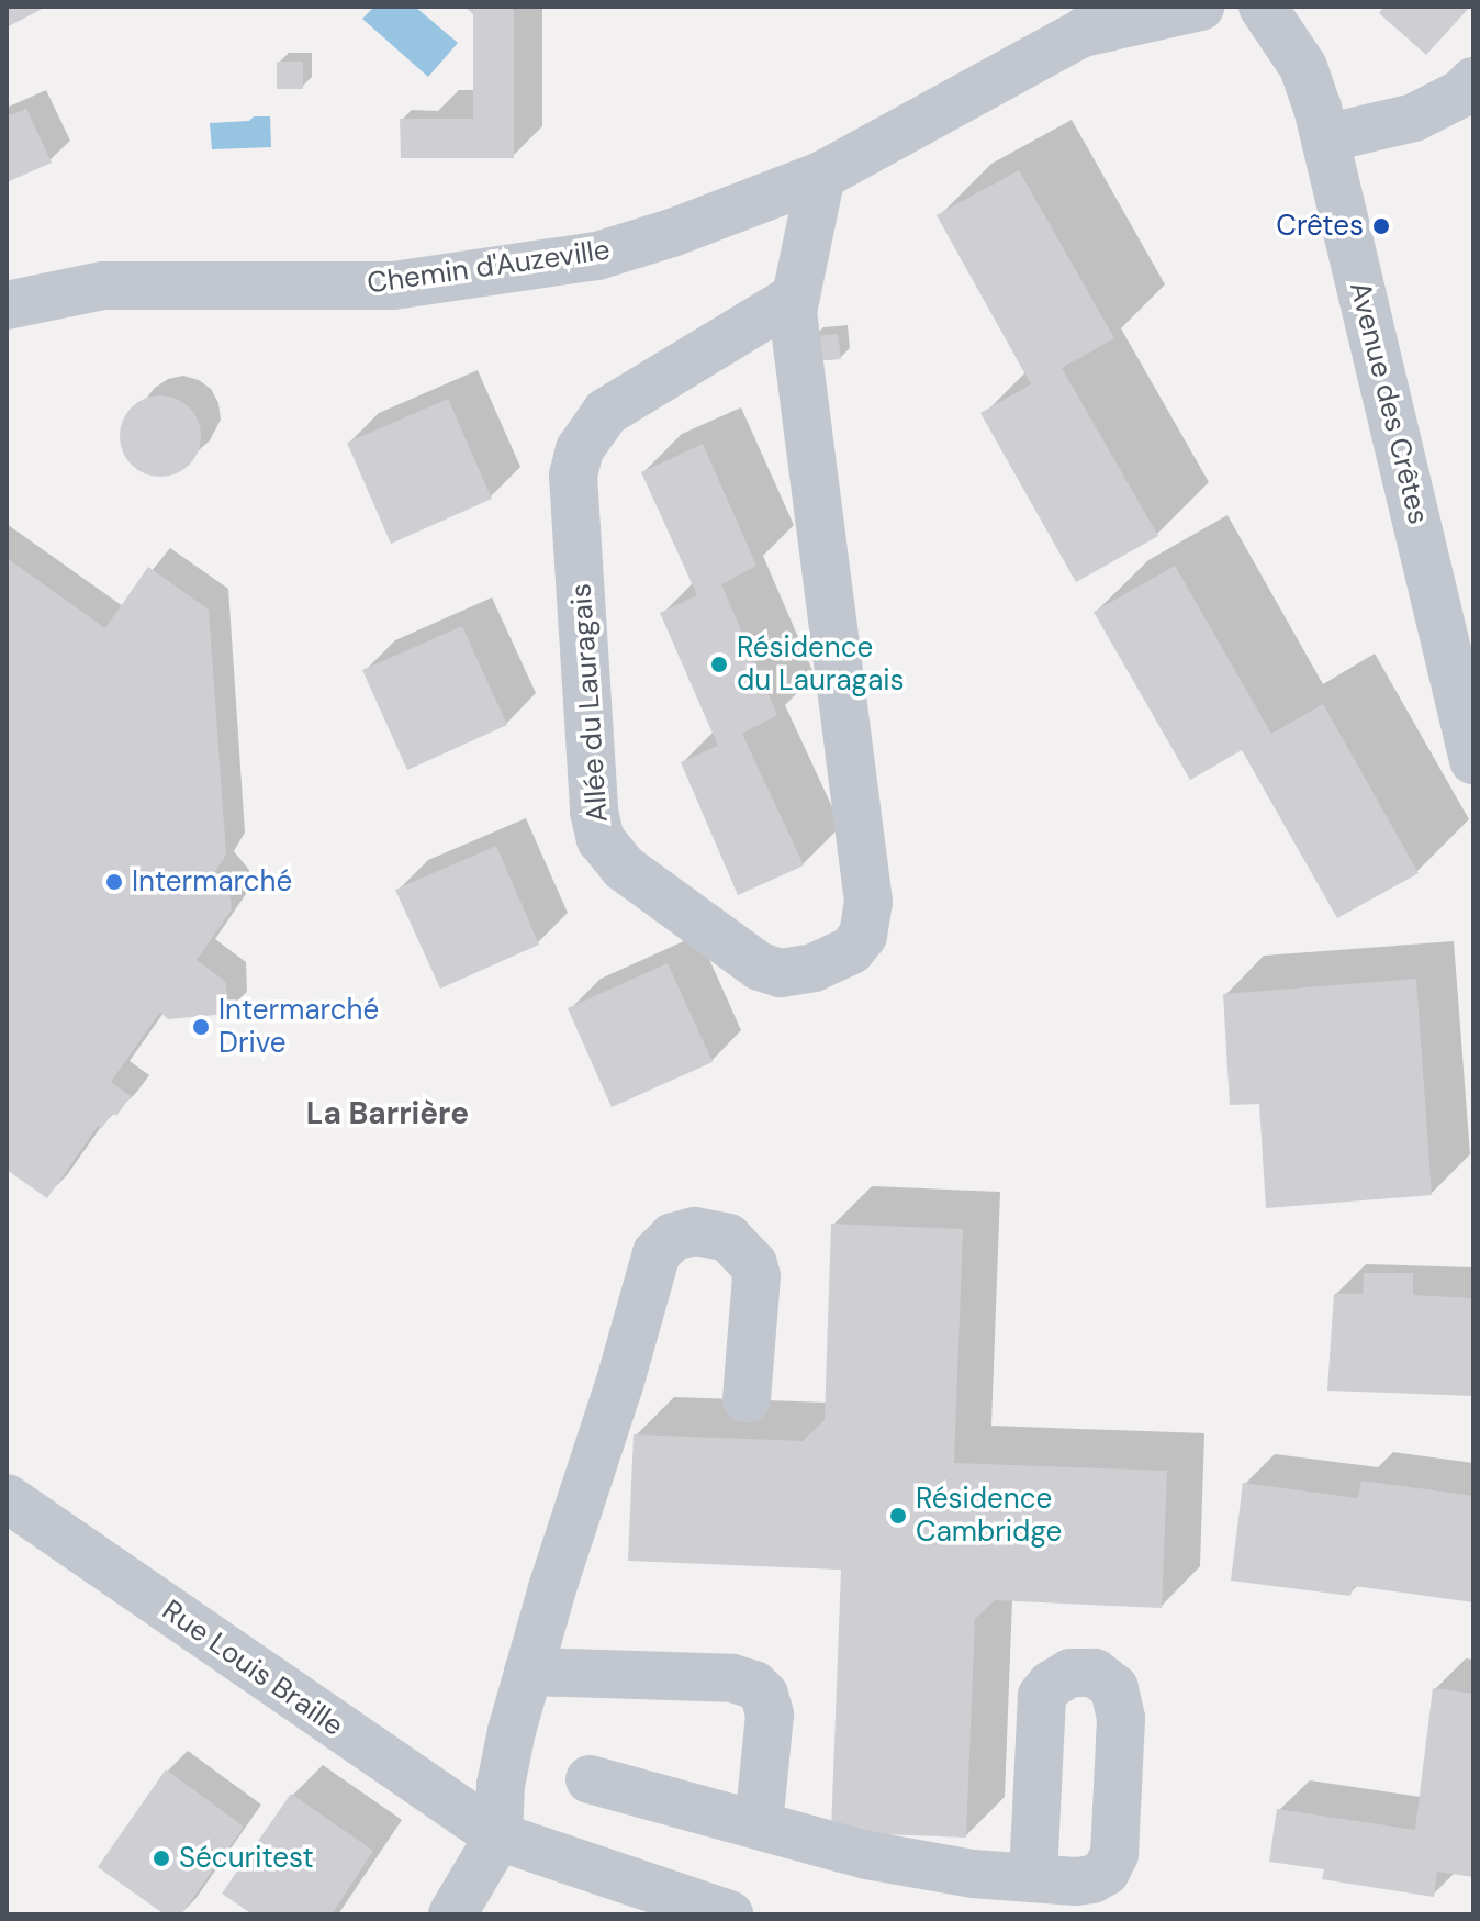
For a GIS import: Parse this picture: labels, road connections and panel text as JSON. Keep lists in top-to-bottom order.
{
  "streets": {
    "street": [
      "Chemin d'Auzeville",
      "Avenue des Crêtes",
      "Allée du Lauragais",
      "Rue Louis Braille"
    ]
  },
  "crossings": [
    ["Chemin d'Auzeville", "Allée du Lauragais"]
  ],
  "districts": ["La Barrière"],
  "places": [
    "Crêtes",
    "Résidence du Lauragais",
    "Intermarché",
    "Intermarché Drive",
    "Résidence Cambridge",
    "Sécuritest"
  ]
}
